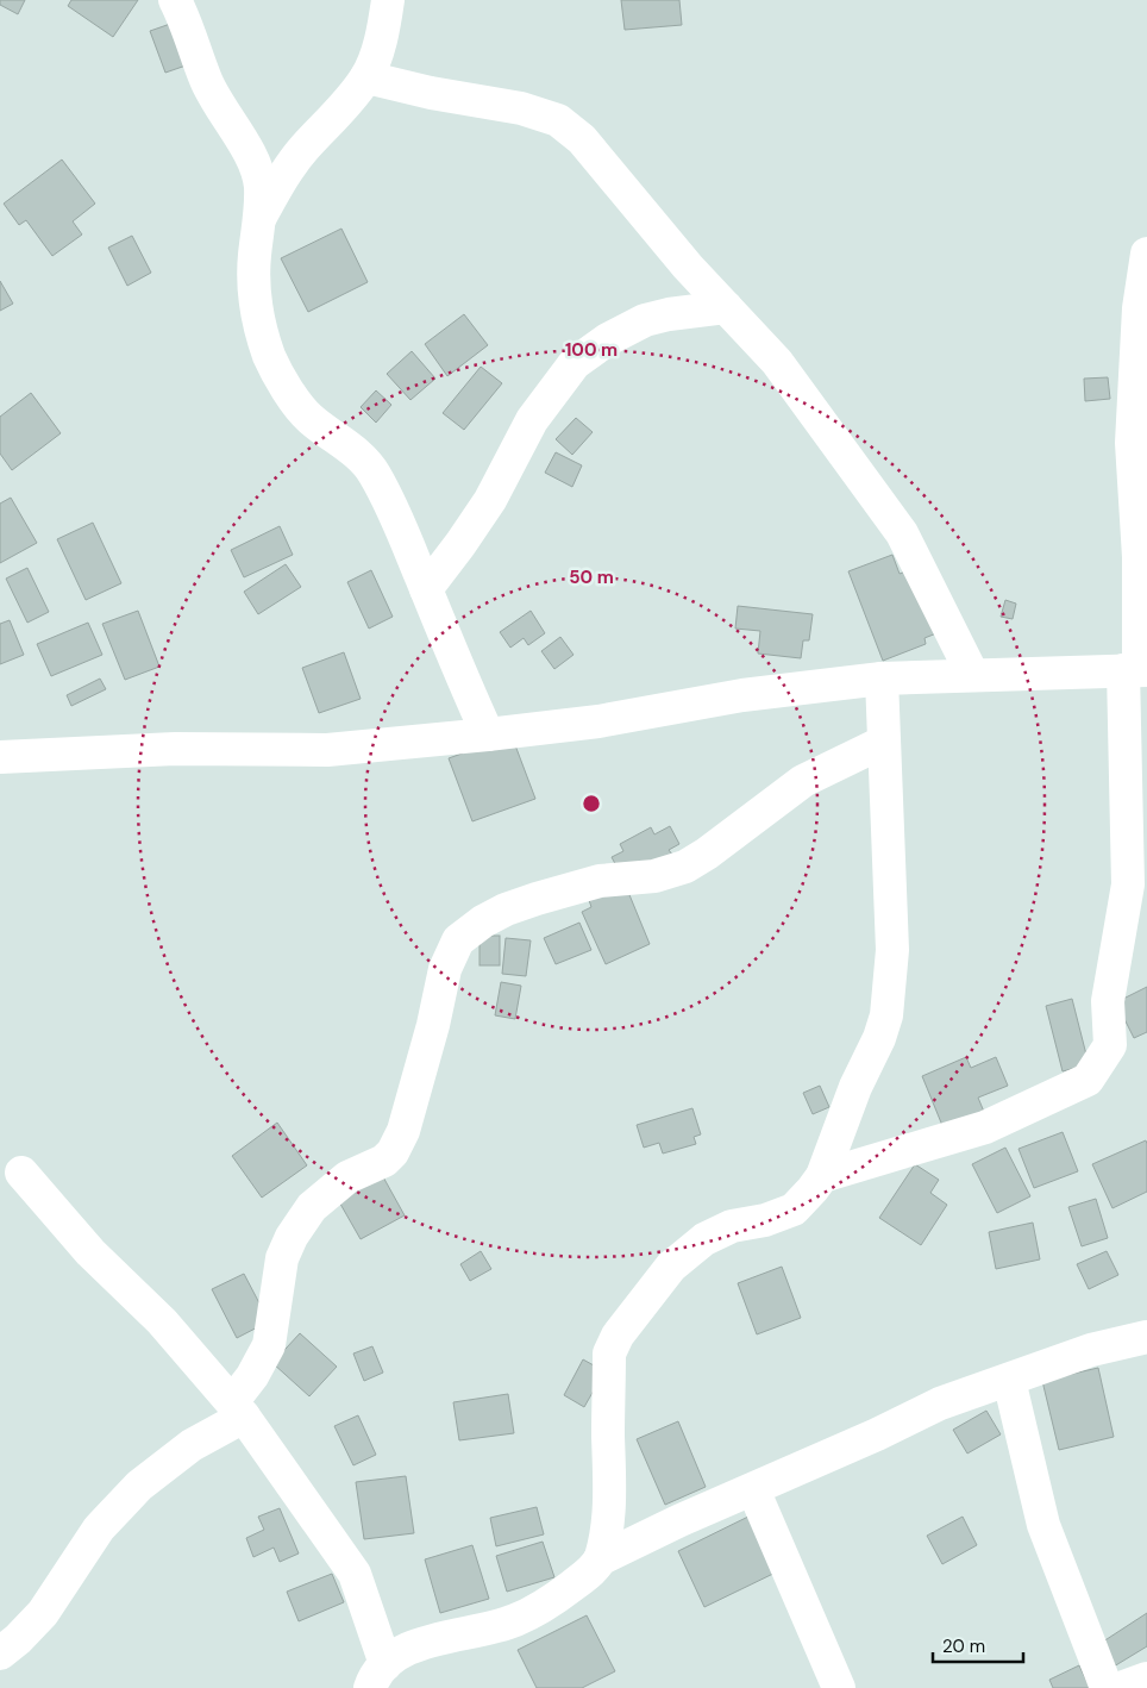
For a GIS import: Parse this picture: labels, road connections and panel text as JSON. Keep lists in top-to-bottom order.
{
  "scale_bar": "20 m",
  "rings": ["100 m", "50 m"]
}
